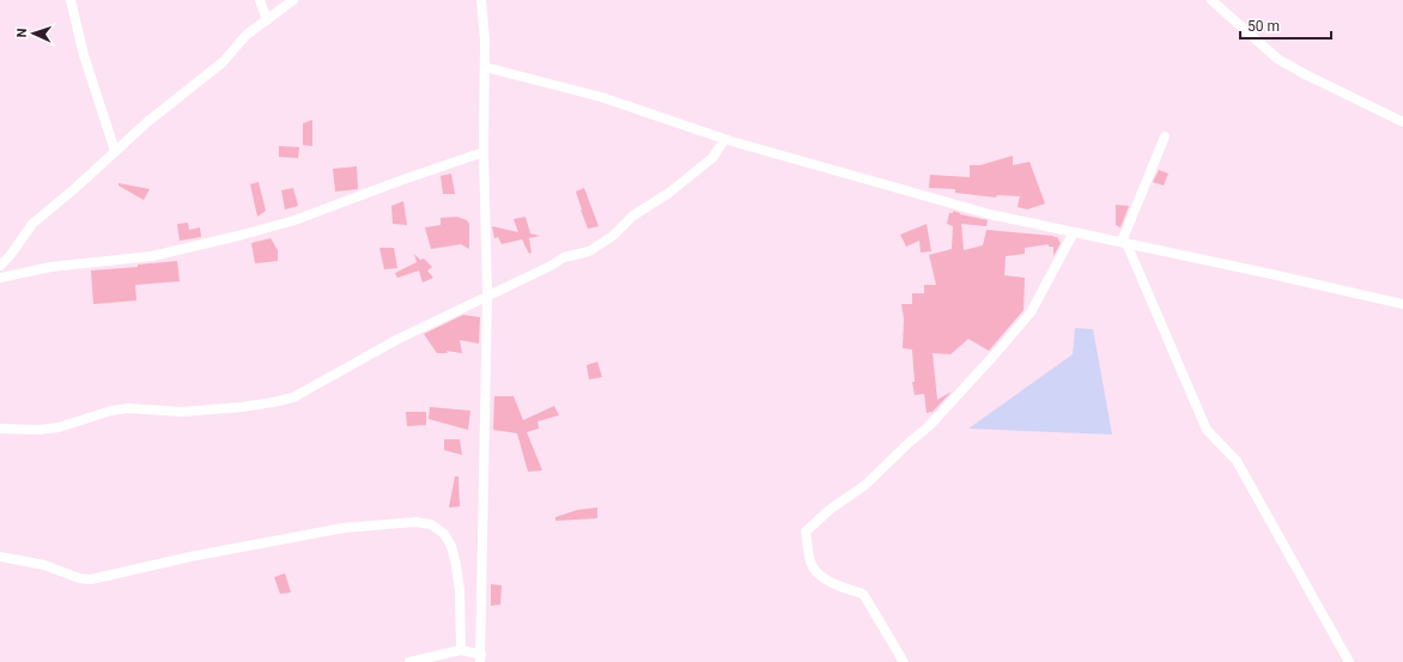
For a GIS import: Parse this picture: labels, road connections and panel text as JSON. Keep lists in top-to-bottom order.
{
  "scale_bar": "50 m",
  "north": "left"
}
